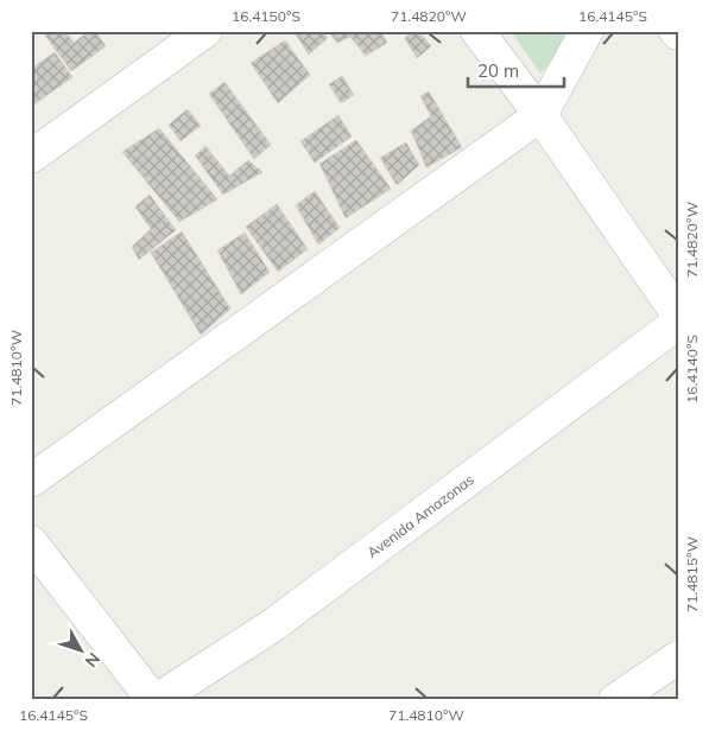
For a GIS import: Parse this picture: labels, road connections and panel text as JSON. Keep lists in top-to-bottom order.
{
  "streets": {
    "street": ["Avenida Amazonas"]
  },
  "scale_bar": "20 m",
  "north": "bottom right",
  "coordinates": [
    "16.4150°S",
    "71.4820°W",
    "16.4145°S",
    "71.4810°W",
    "16.4140°S",
    "71.4815°W"
  ]
}
